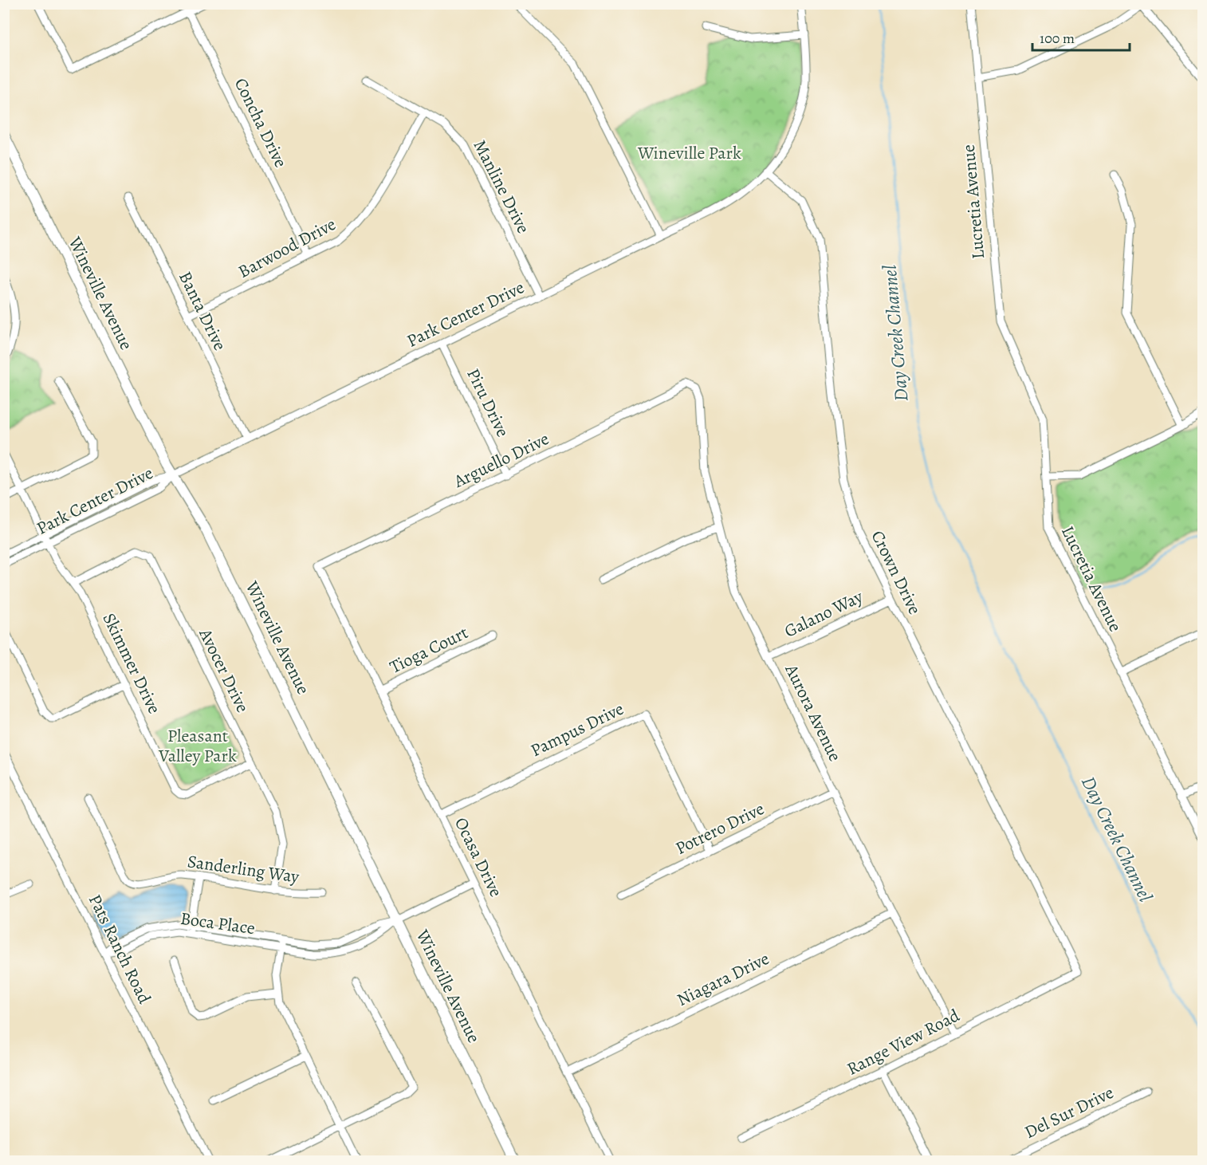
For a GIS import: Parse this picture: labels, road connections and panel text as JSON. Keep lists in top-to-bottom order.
{
  "streets": {
    "main road": ["Wineville Avenue"],
    "street": [
      "Concha Drive",
      "Manline Drive",
      "Lucretia Avenue",
      "Barwood Drive",
      "Banta Drive",
      "Park Center Drive",
      "Piru Drive",
      "Arguello Drive",
      "Crown Drive",
      "Galano Way",
      "Tioga Court",
      "Skimmer Drive",
      "Avocer Drive",
      "Aurora Avenue",
      "Pampus Drive",
      "Potrero Drive",
      "Ocasa Drive",
      "Sanderling Way",
      "Boca Place",
      "Pats Ranch Road",
      "Niagara Drive",
      "Range View Road",
      "Del Sur Drive"
    ]
  },
  "crossings": [
    ["Concha Drive", "Barwood Drive"],
    ["Manline Drive", "Barwood Drive"],
    ["Manline Drive", "Park Center Drive"],
    ["Barwood Drive", "Banta Drive"],
    ["Wineville Avenue", "Park Center Drive"],
    ["Wineville Avenue", "Boca Place"],
    ["Banta Drive", "Park Center Drive"],
    ["Park Center Drive", "Piru Drive"],
    ["Park Center Drive", "Crown Drive"],
    ["Park Center Drive", "Skimmer Drive"],
    ["Piru Drive", "Arguello Drive"],
    ["Arguello Drive", "Aurora Avenue"],
    ["Arguello Drive", "Ocasa Drive"],
    ["Crown Drive", "Galano Way"],
    ["Crown Drive", "Range View Road"],
    ["Galano Way", "Aurora Avenue"],
    ["Tioga Court", "Ocasa Drive"],
    ["Skimmer Drive", "Avocer Drive"],
    ["Avocer Drive", "Sanderling Way"],
    ["Aurora Avenue", "Potrero Drive"],
    ["Aurora Avenue", "Niagara Drive"],
    ["Aurora Avenue", "Range View Road"],
    ["Pampus Drive", "Potrero Drive"],
    ["Pampus Drive", "Ocasa Drive"],
    ["Ocasa Drive", "Boca Place"],
    ["Ocasa Drive", "Niagara Drive"],
    ["Boca Place", "Pats Ranch Road"]
  ],
  "water": ["Day Creek Channel"],
  "parks": ["Wineville Park", "Pleasant Valley Park"],
  "scale_bar": "100 m"
}
